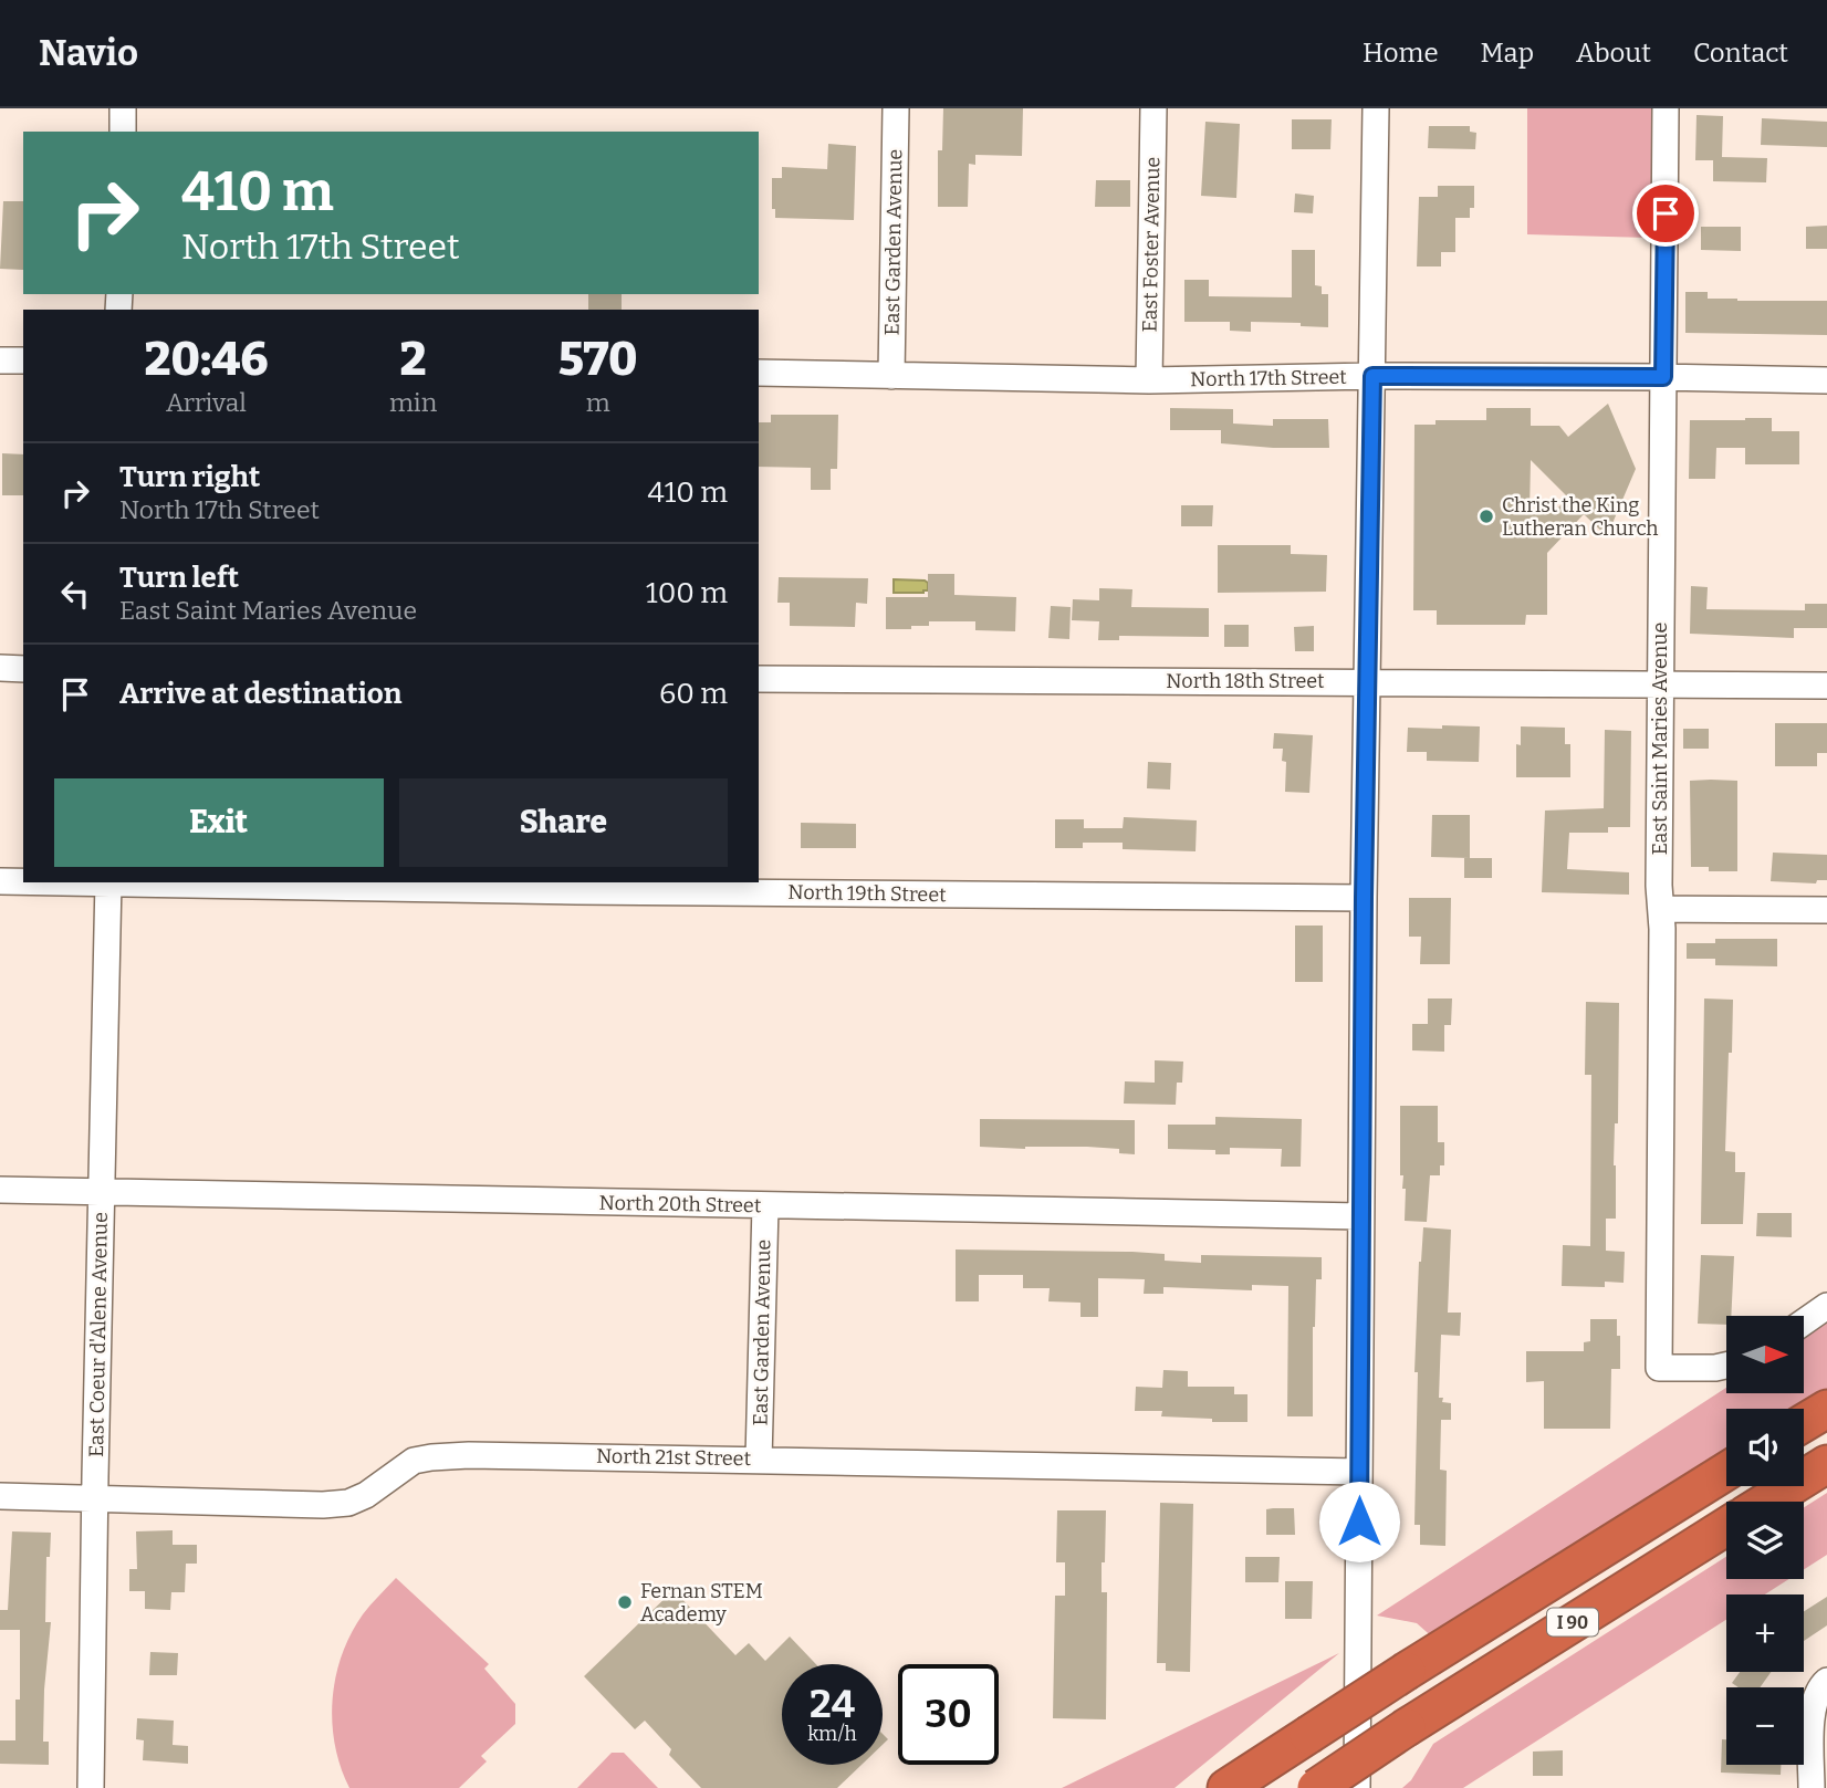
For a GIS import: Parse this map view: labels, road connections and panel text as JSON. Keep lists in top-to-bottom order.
{
  "streets": {
    "highway": ["I 90"],
    "street": [
      "East Garden Avenue",
      "East Foster Avenue",
      "North 17th Street",
      "North 18th Street",
      "East Saint Maries Avenue",
      "North 19th Street",
      "North 20th Street",
      "East Coeur d'Alene Avenue",
      "North 21st Street"
    ]
  },
  "crossings": [
    ["East Garden Avenue", "North 17th Street"],
    ["East Garden Avenue", "North 20th Street"],
    ["East Garden Avenue", "North 21st Street"],
    ["East Foster Avenue", "North 17th Street"],
    ["North 17th Street", "East Saint Maries Avenue"],
    ["North 18th Street", "East Saint Maries Avenue"],
    ["North 19th Street", "East Coeur d'Alene Avenue"],
    ["North 20th Street", "East Coeur d'Alene Avenue"],
    ["East Coeur d'Alene Avenue", "North 21st Street"]
  ],
  "places": ["Christ the King Lutheran Church", "Fernan STEM Academy"],
  "north": "right",
  "page": {
    "header": "Navio",
    "nav": [
      "Home",
      "Map",
      "About",
      "Contact"
    ],
    "turn": ["410 m", "North 17th Street"],
    "eta": [
      "20:46",
      "Arrival",
      "2",
      "min",
      "570",
      "m"
    ],
    "list": [
      {
        "name": "Turn right",
        "note": "North 17th Street",
        "value": "410 m"
      },
      {
        "name": "Turn left",
        "note": "East Saint Maries Avenue",
        "value": "100 m"
      },
      {
        "name": "Arrive at destination",
        "value": "60 m"
      }
    ],
    "buttons": ["Exit", "Share"],
    "map_buttons": ["+", "−"],
    "speed": "24 km/h",
    "limit": "30"
  }
}
